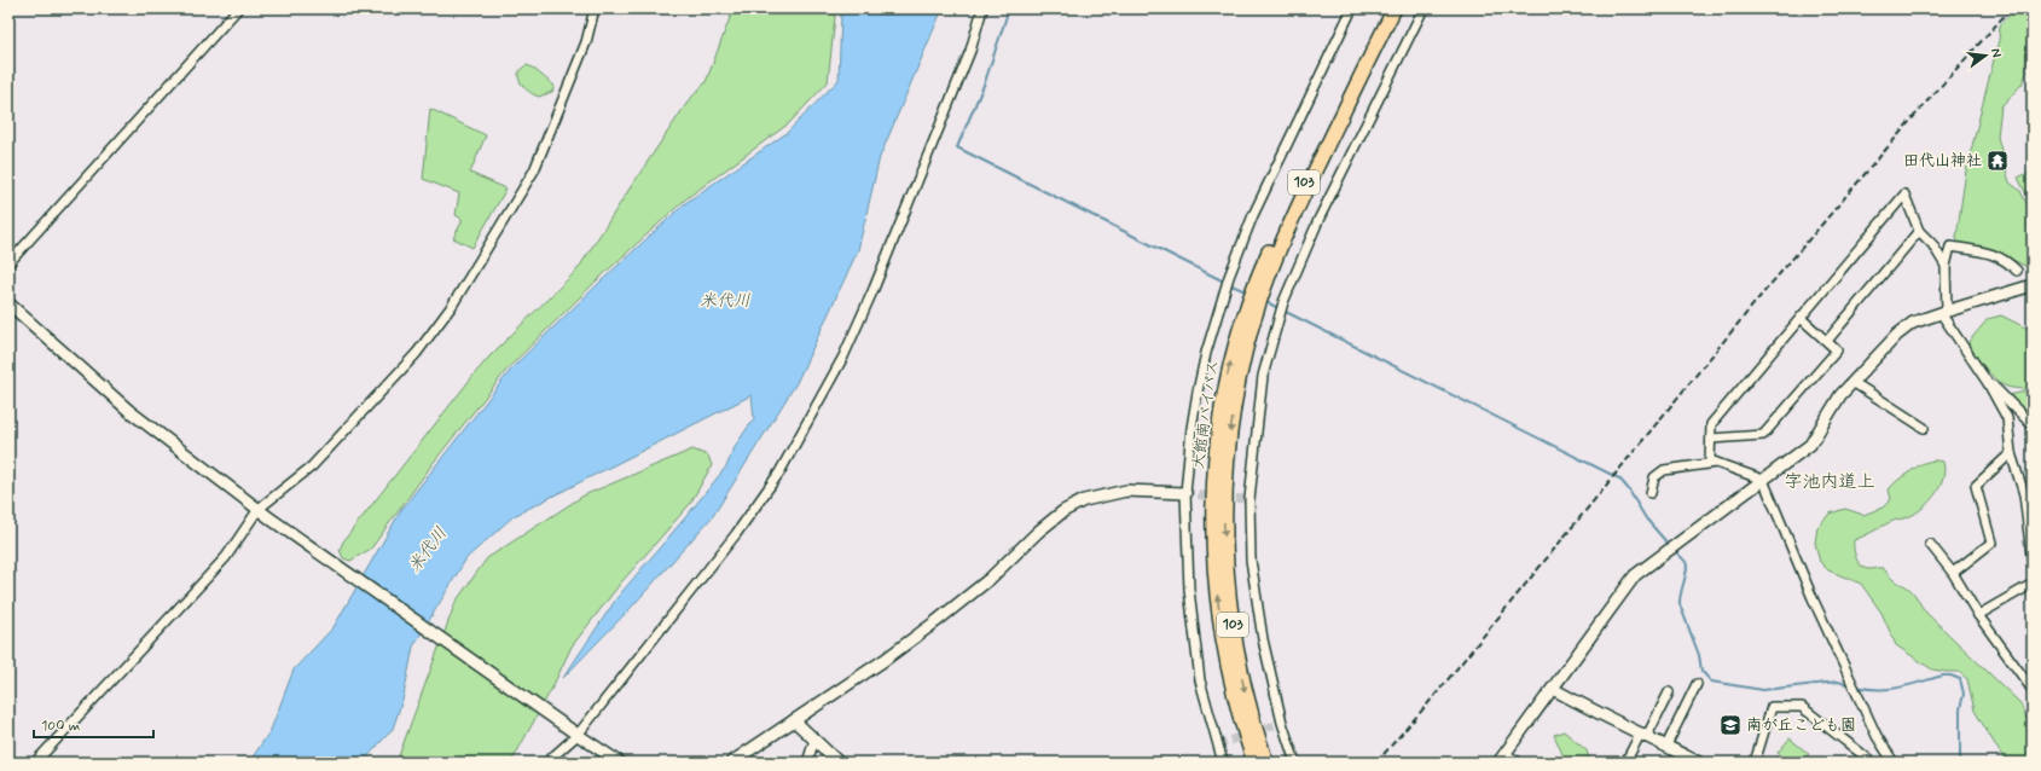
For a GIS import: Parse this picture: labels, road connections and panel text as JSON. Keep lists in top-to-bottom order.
{
  "streets": {
    "highway": ["103", "大館南バイパス"]
  },
  "districts": ["字池内道上"],
  "water": ["米代川"],
  "places": {
    "temple": ["田代山神社"],
    "school or university": ["南が丘こども園"]
  },
  "scale_bar": "100 m",
  "north": "right"
}
